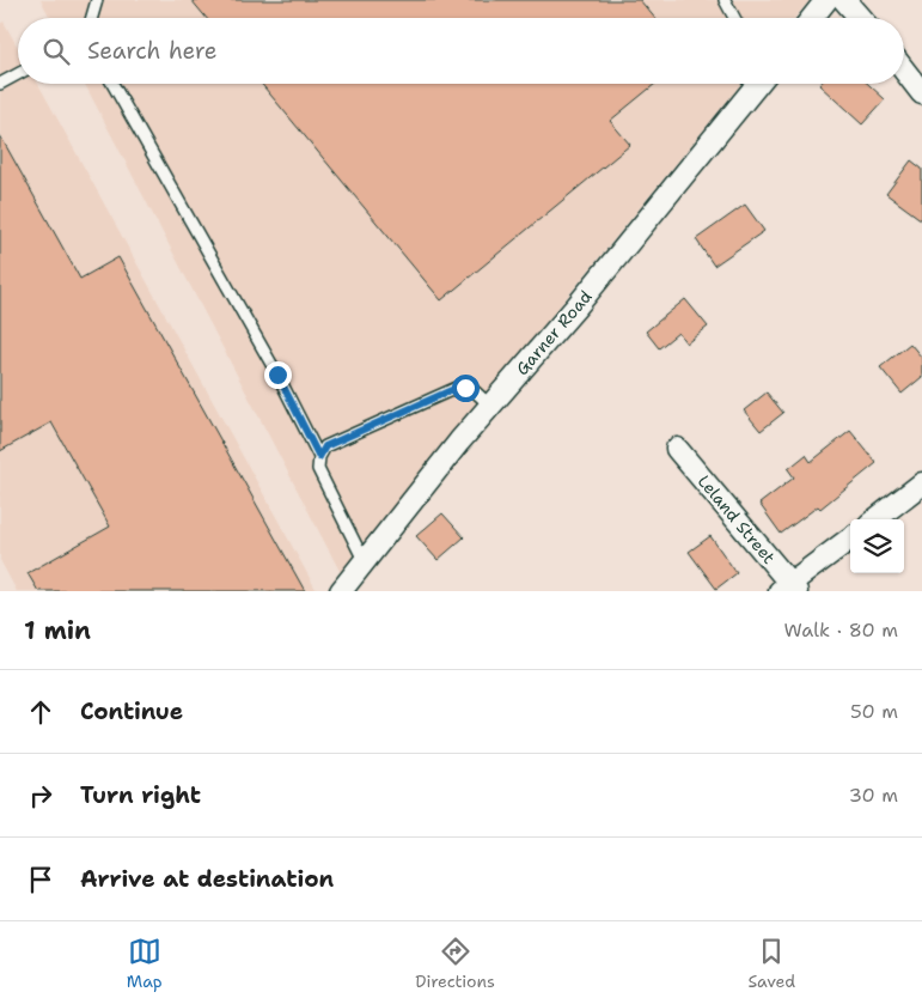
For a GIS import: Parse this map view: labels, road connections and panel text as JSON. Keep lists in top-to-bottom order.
{
  "streets": {
    "street": ["Garner Road", "Leland Street"]
  },
  "page": {
    "search": "Search here",
    "heading": ["1 min", "Walk · 80 m"],
    "list": [
      ["Continue", "50 m"],
      ["Turn right", "30 m"],
      "Arrive at destination"
    ],
    "nav": ["Map", "Directions", "Saved"]
  }
}
